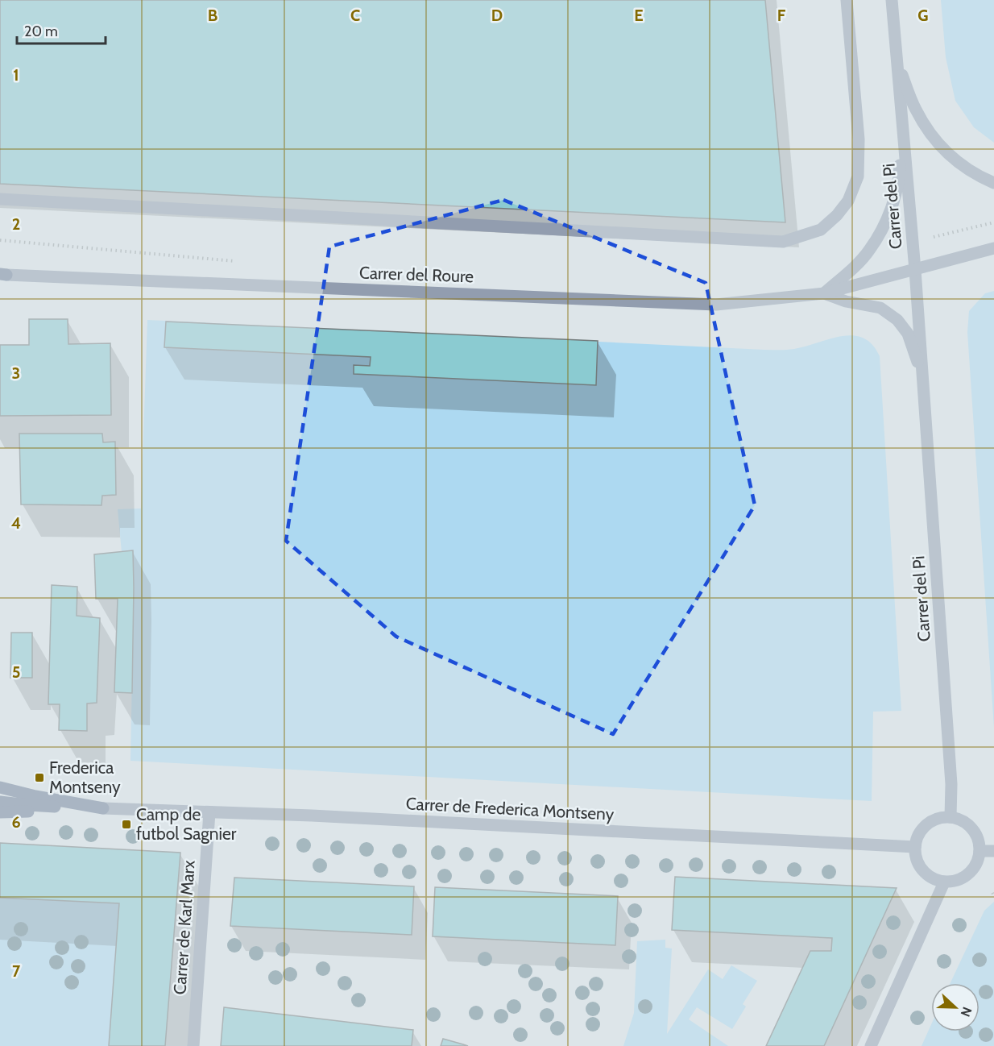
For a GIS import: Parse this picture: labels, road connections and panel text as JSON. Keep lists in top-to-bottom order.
{
  "streets": {
    "street": [
      "Carrer del Pi",
      "Carrer del Roure",
      "Carrer de Frederica Montseny",
      "Carrer de Karl Marx"
    ]
  },
  "crossings": [
    ["Carrer del Pi", "Carrer del Roure"],
    ["Carrer del Pi", "Carrer de Frederica Montseny"],
    ["Carrer de Frederica Montseny", "Carrer de Karl Marx"]
  ],
  "places": {
    "transit": ["Frederica Montseny", "Camp de futbol Sagnier"]
  },
  "scale_bar": "20 m",
  "north": "right",
  "grid": {
    "columns": [
      "B",
      "C",
      "D",
      "E",
      "F",
      "G"
    ],
    "rows": [
      "1",
      "2",
      "3",
      "4",
      "5",
      "6",
      "7"
    ]
  }
}
